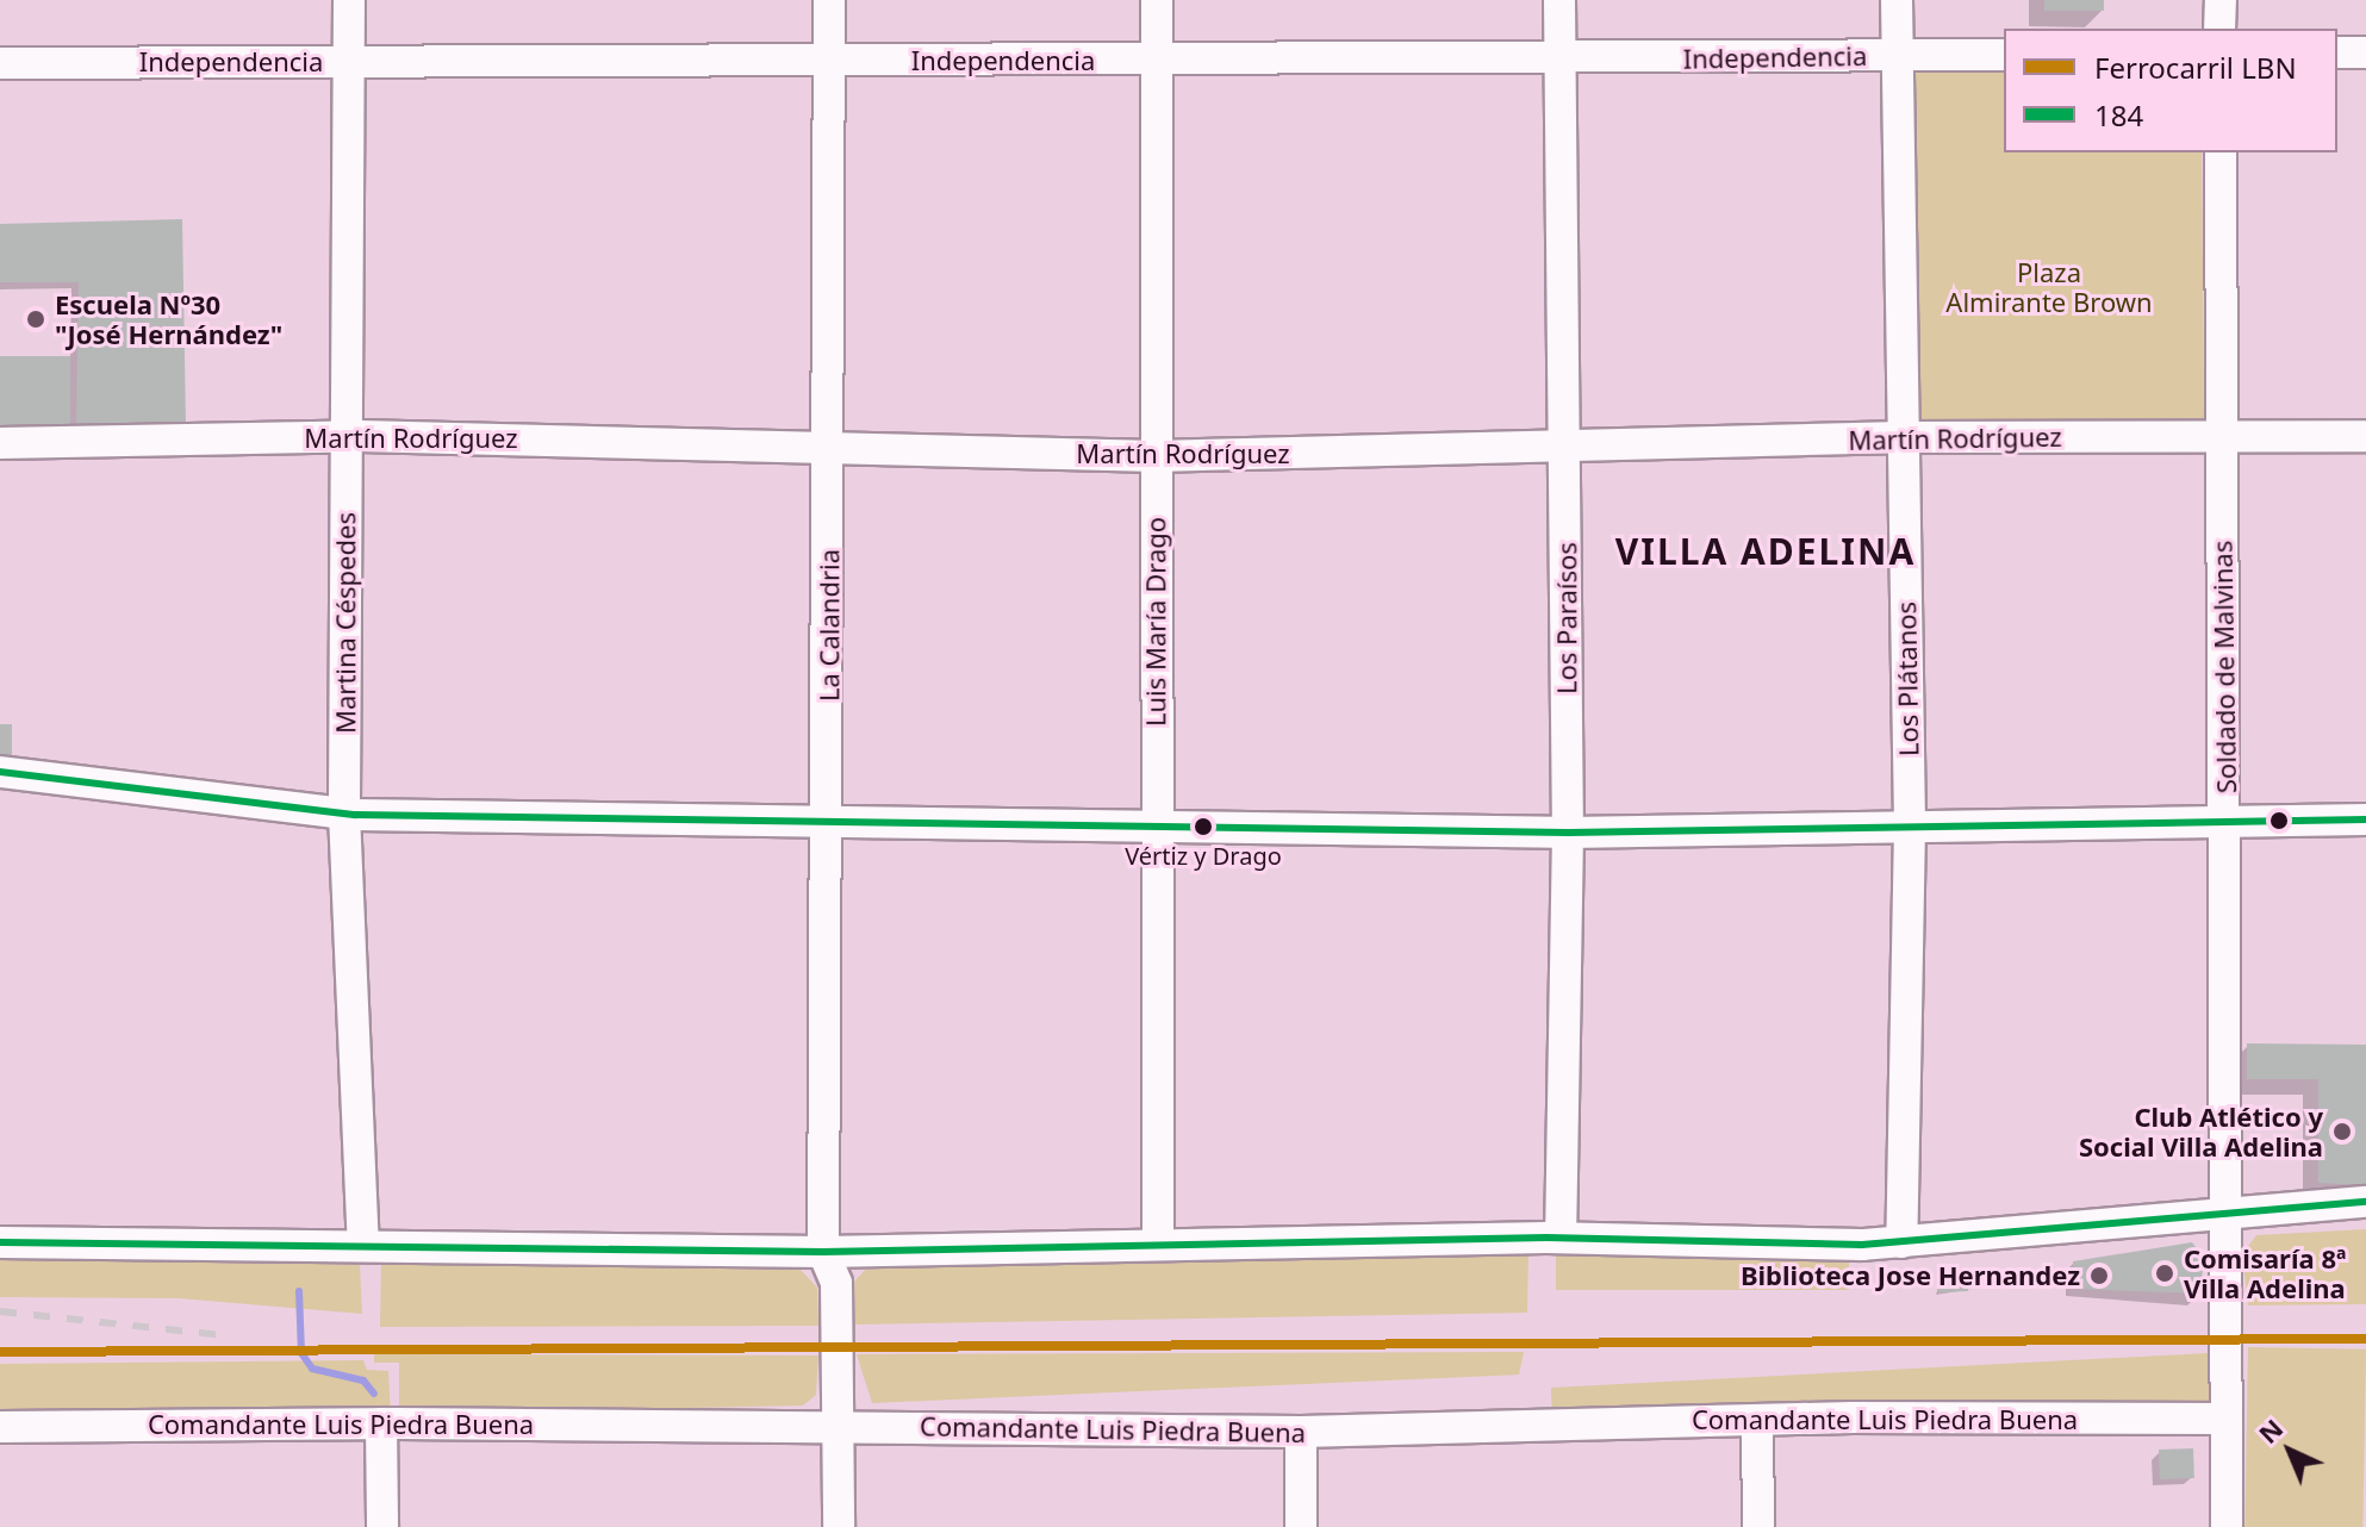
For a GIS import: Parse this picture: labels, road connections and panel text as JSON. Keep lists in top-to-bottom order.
{
  "streets": {
    "street": [
      "Independencia",
      "Martín Rodríguez",
      "Los Paraísos",
      "Luis María Drago",
      "Martina Céspedes",
      "La Calandria",
      "Soldado de Malvinas",
      "Los Plátanos",
      "Comandante Luis Piedra Buena"
    ]
  },
  "crossings": [
    ["Independencia", "Los Paraísos"],
    ["Independencia", "Luis María Drago"],
    ["Independencia", "Martina Céspedes"],
    ["Independencia", "La Calandria"],
    ["Independencia", "Los Plátanos"],
    ["Martín Rodríguez", "Los Paraísos"],
    ["Martín Rodríguez", "Luis María Drago"],
    ["Martín Rodríguez", "Martina Céspedes"],
    ["Martín Rodríguez", "La Calandria"],
    ["Martín Rodríguez", "Soldado de Malvinas"],
    ["Martín Rodríguez", "Los Plátanos"],
    ["La Calandria", "Comandante Luis Piedra Buena"],
    ["Soldado de Malvinas", "Comandante Luis Piedra Buena"]
  ],
  "districts": ["VILLA ADELINA"],
  "parks": ["Plaza Almirante Brown"],
  "places": [
    "Escuela Nº30 \"José Hernández\"",
    "Vértiz y Drago",
    "Club Atlético y Social Villa Adelina",
    "Comisaría 8ª Villa Adelina",
    "Biblioteca Jose Hernandez"
  ],
  "lines": ["transit line 184", "rail line LBN"],
  "legend": ["Ferrocarril LBN", "184"],
  "north": "top left"
}
